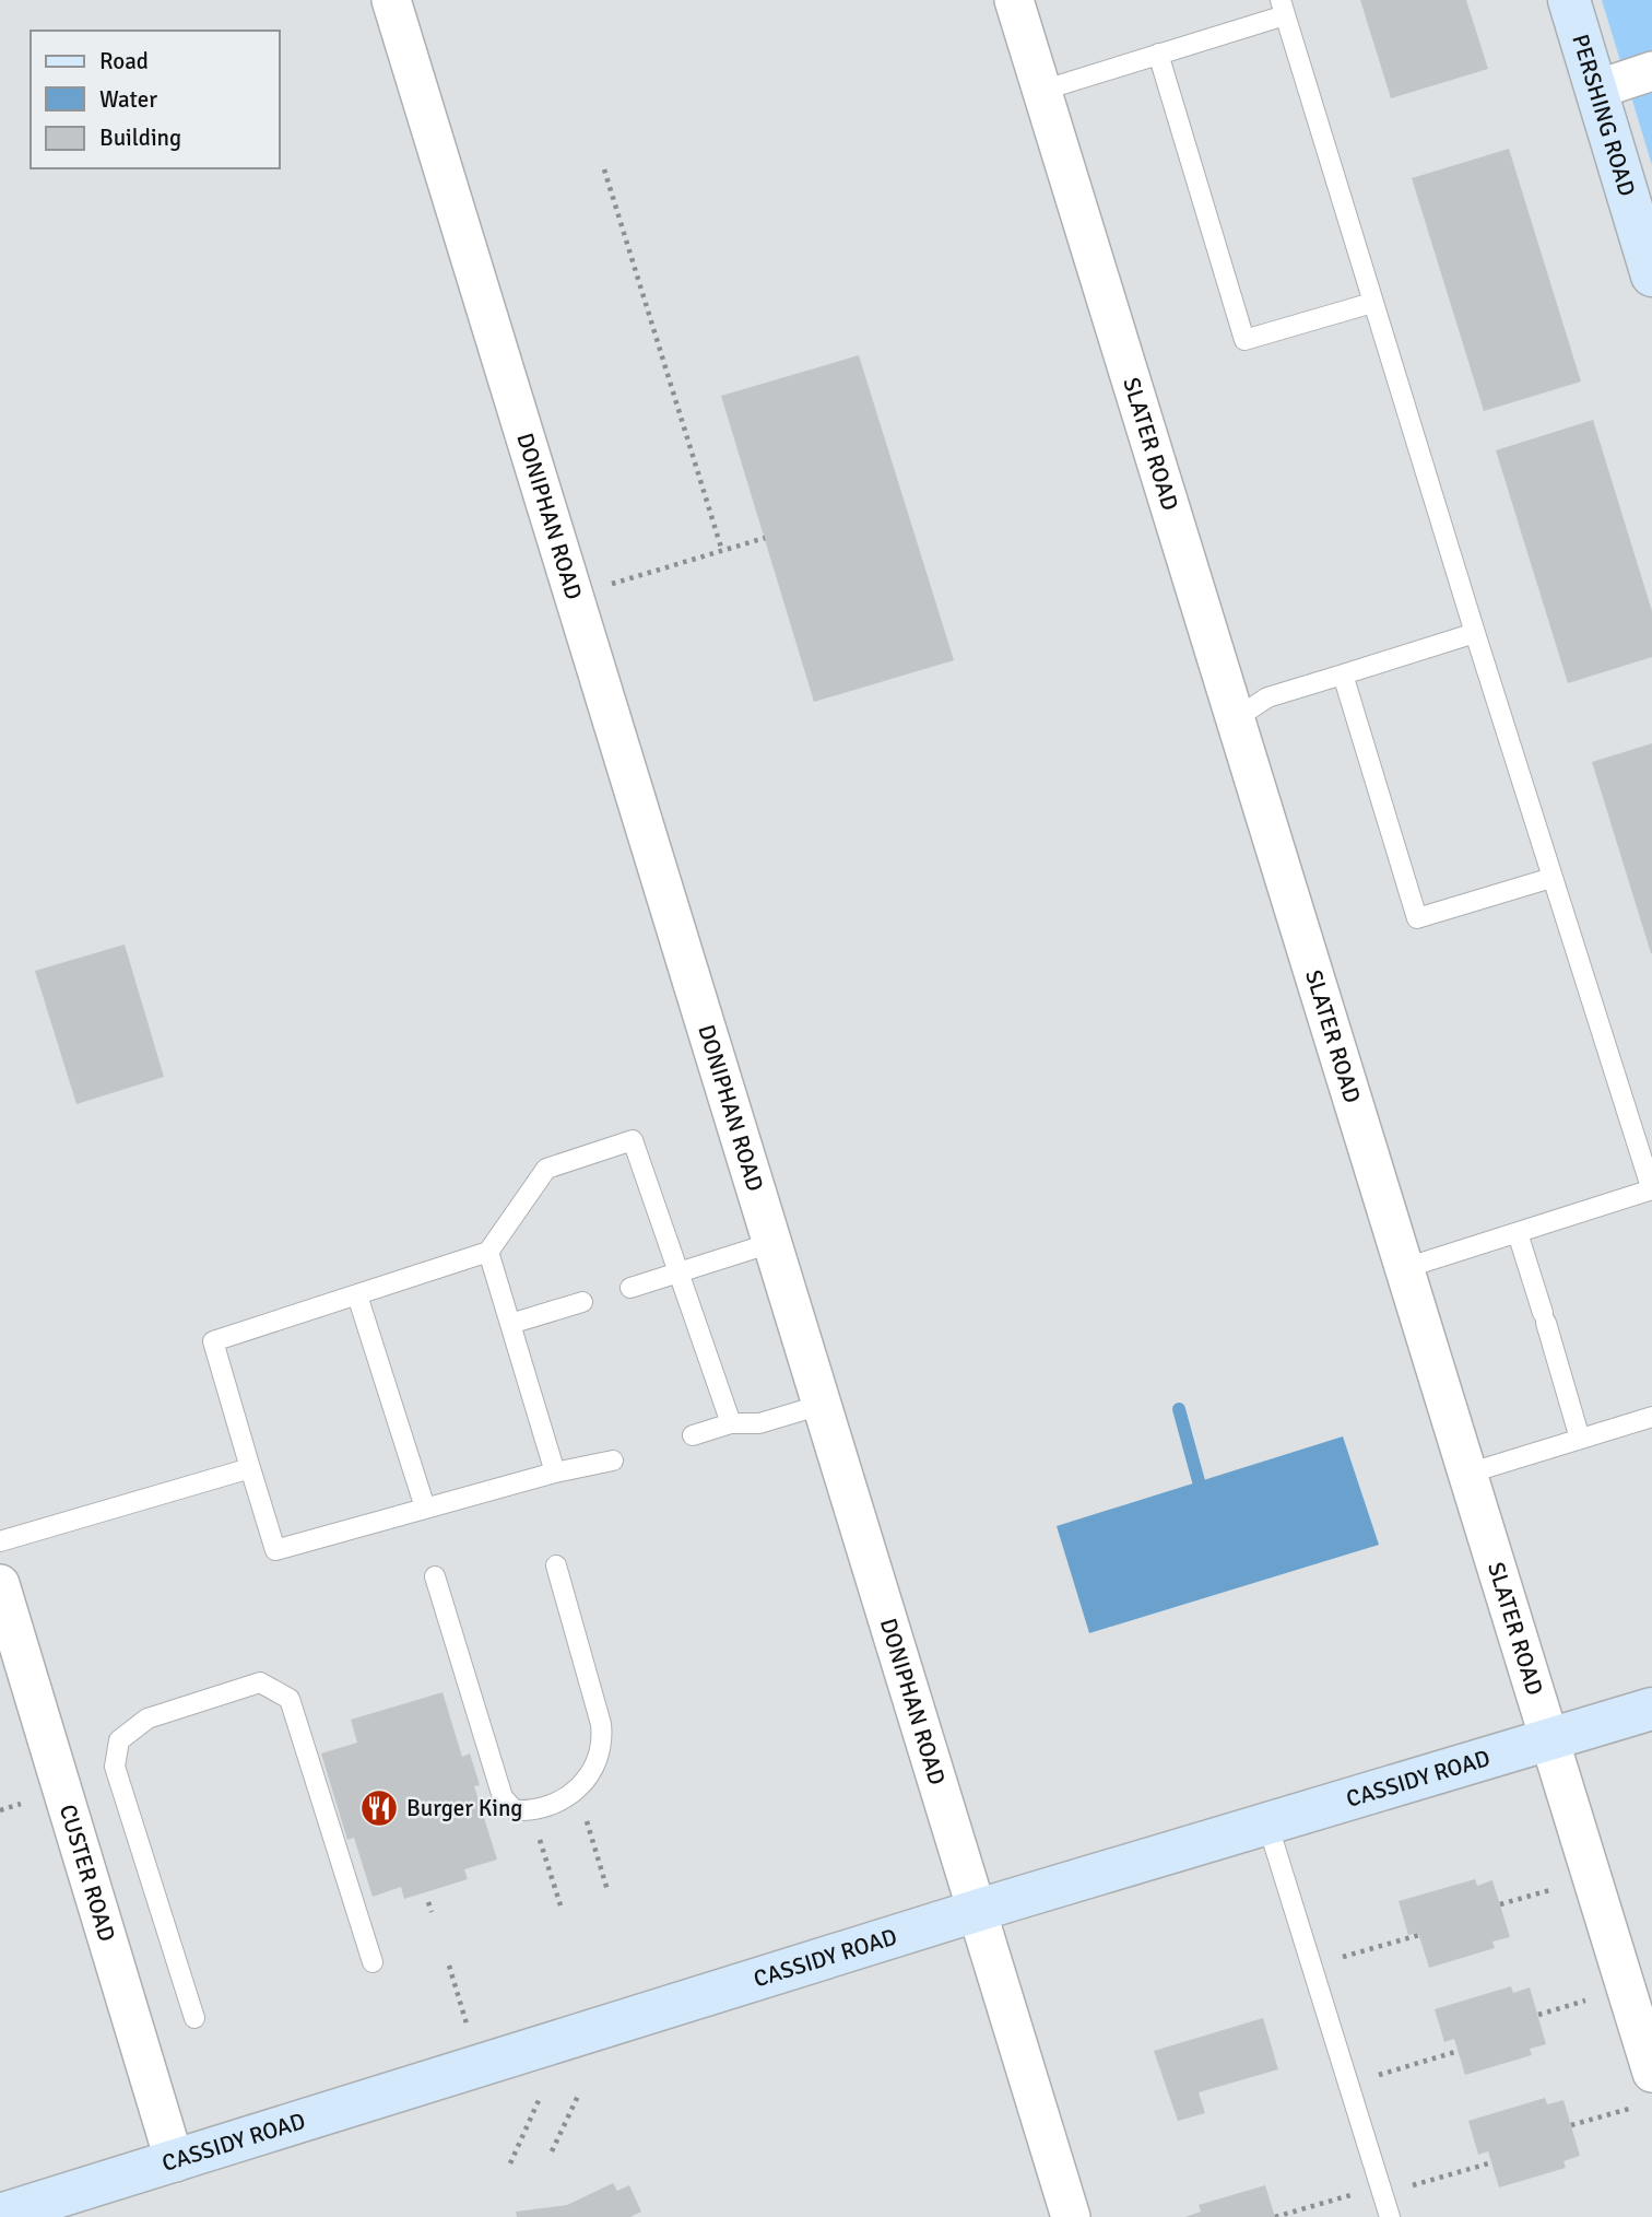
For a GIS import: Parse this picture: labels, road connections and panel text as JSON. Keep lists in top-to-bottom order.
{
  "streets": {
    "street": [
      "PERSHING ROAD",
      "SLATER ROAD",
      "DONIPHAN ROAD",
      "CASSIDY ROAD",
      "CUSTER ROAD"
    ]
  },
  "crossings": [
    ["SLATER ROAD", "CASSIDY ROAD"],
    ["DONIPHAN ROAD", "CASSIDY ROAD"],
    ["CASSIDY ROAD", "CUSTER ROAD"]
  ],
  "places": {
    "restaurant": ["Burger King"]
  },
  "legend": ["Road", "Water", "Building"]
}
